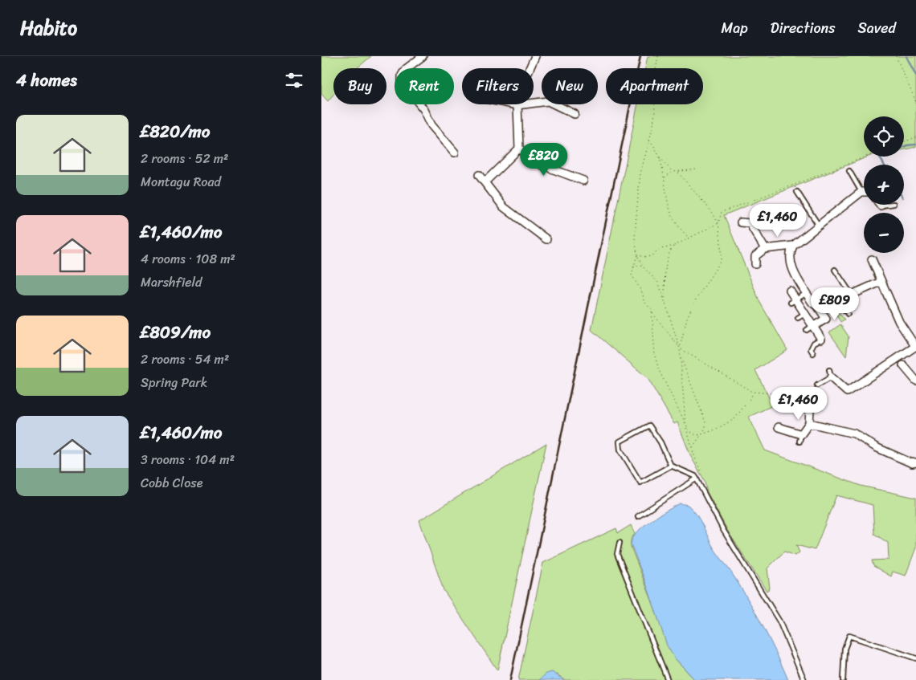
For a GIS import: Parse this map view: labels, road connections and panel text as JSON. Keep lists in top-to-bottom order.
{
  "page": {
    "header": "Habito",
    "nav": ["Map", "Directions", "Saved"],
    "heading": "4 homes",
    "chip": [
      "Buy",
      "Rent",
      "Filters",
      "New",
      "Apartment"
    ],
    "list": [
      {
        "name": "£820/mo",
        "note": "2 rooms · 52 m² · Montagu Road"
      },
      {
        "name": "£1,460/mo",
        "note": "4 rooms · 108 m² · Marshfield"
      },
      {
        "name": "£809/mo",
        "note": "2 rooms · 54 m² · Spring Park"
      },
      {
        "name": "£1,460/mo",
        "note": "3 rooms · 104 m² · Cobb Close"
      }
    ],
    "map_buttons": ["+", "−"],
    "price": [
      "£820",
      "£1,460",
      "£809",
      "£1,460"
    ]
  }
}
